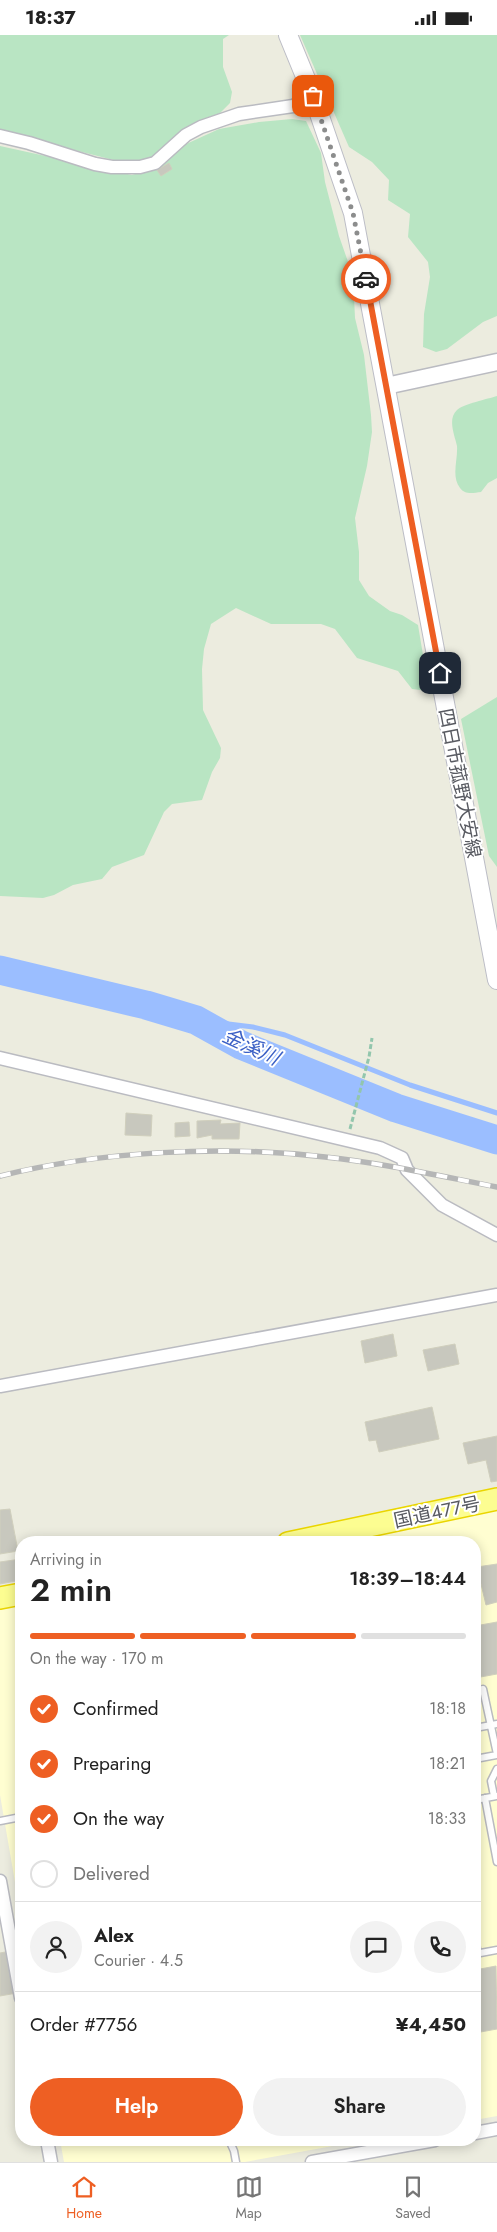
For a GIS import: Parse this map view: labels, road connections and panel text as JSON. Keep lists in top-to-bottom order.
{
  "streets": {
    "highway": ["国道477号"],
    "main road": ["四日市菰野大安線"]
  },
  "water": ["金溪川"],
  "page": {
    "status": "18:37",
    "heading": ["2 min", "Arriving in", "18:39–18:44"],
    "panel": [
      "Alex",
      "Courier · 4.5",
      "Order #7756",
      "¥4,450"
    ],
    "bar": "On the way · 170 m",
    "list": [
      ["Confirmed", "18:18"],
      ["Preparing", "18:21"],
      ["On the way", "18:33"],
      "Delivered"
    ],
    "buttons": ["Help", "Share"],
    "tabs": ["Home", "Map", "Saved"]
  }
}
